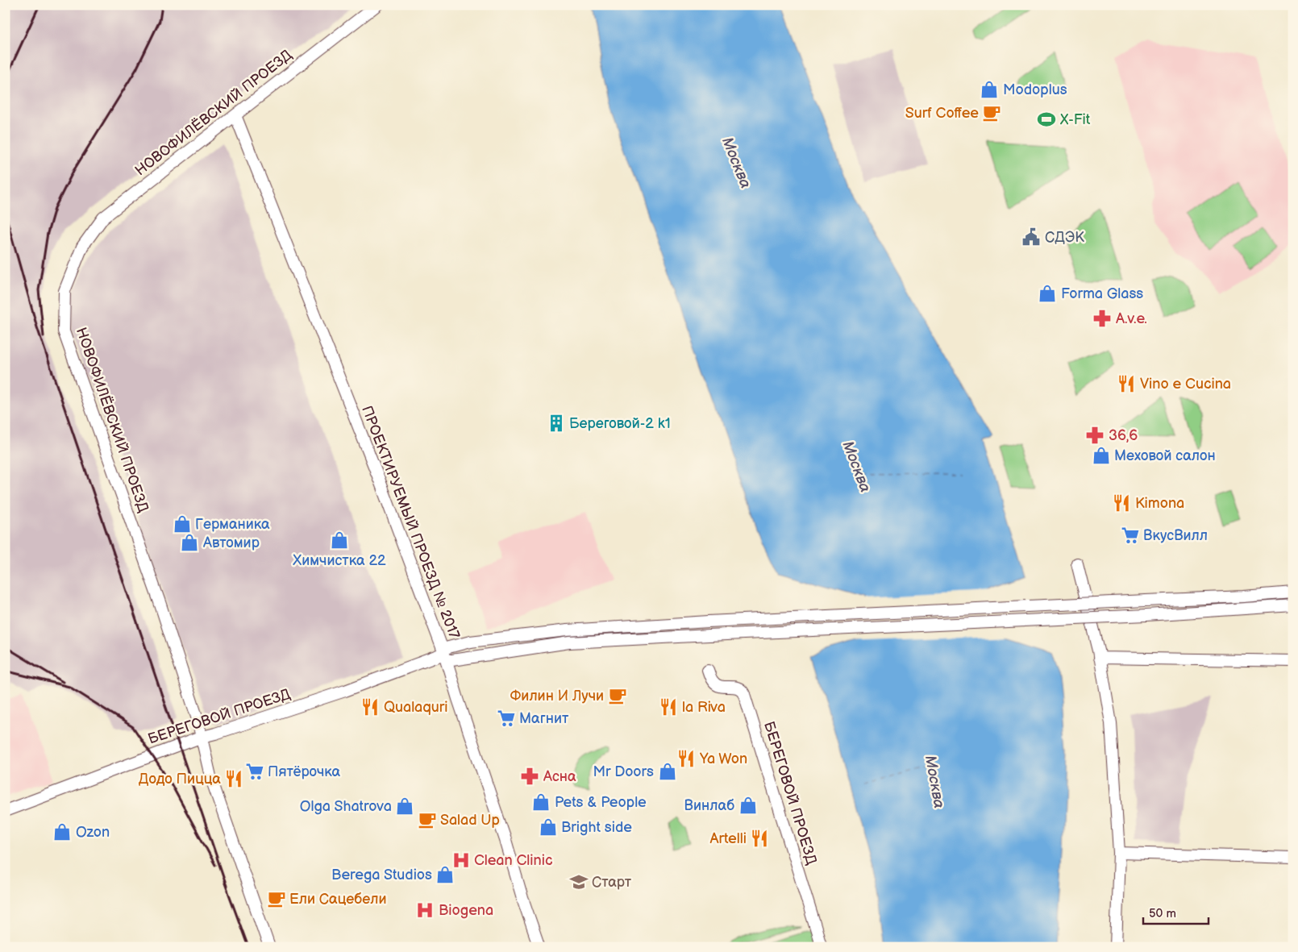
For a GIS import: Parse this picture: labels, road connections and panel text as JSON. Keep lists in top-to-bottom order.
{
  "streets": {
    "street": ["НОВОФИЛЁВСКИЙ ПРОЕЗД", "ПРОЕКТИРУЕМЫЙ ПРОЕЗД № 2017", "БЕРЕГОВОЙ ПРОЕЗД"]
  },
  "crossings": [
    ["НОВОФИЛЁВСКИЙ ПРОЕЗД", "ПРОЕКТИРУЕМЫЙ ПРОЕЗД № 2017"],
    ["НОВОФИЛЁВСКИЙ ПРОЕЗД", "БЕРЕГОВОЙ ПРОЕЗД"],
    ["ПРОЕКТИРУЕМЫЙ ПРОЕЗД № 2017", "БЕРЕГОВОЙ ПРОЕЗД"]
  ],
  "water": ["Москва"],
  "places": {
    "shop": [
      "Modoplus",
      "Forma Glass",
      "Меховой салон",
      "Германика",
      "Химчистка 22",
      "Автомир",
      "Mr Doors",
      "Pets & People",
      "Винлаб",
      "Olga Shatrova",
      "Bright side",
      "Ozon",
      "Berega Studios"
    ],
    "cafe": [
      "Surf Coffee",
      "Филин И Лучи",
      "Salad Up",
      "Ели Сацебели"
    ],
    "sports": ["X-Fit"],
    "public building": ["СДЭК"],
    "pharmacy": ["A.v.e.", "36,6", "Асна"],
    "restaurant": [
      "Vino e Cucina",
      "Kimona",
      "Qualaquri",
      "la Riva",
      "Ya Won",
      "Додо Пицца",
      "Artelli"
    ],
    "building": ["Береговой-2 k1"],
    "supermarket": ["ВкусВилл", "Магнит", "Пятёрочка"],
    "hospital": ["Clean Clinic", "Biogena"],
    "school or university": ["Старт"]
  },
  "scale_bar": "50 m"
}
